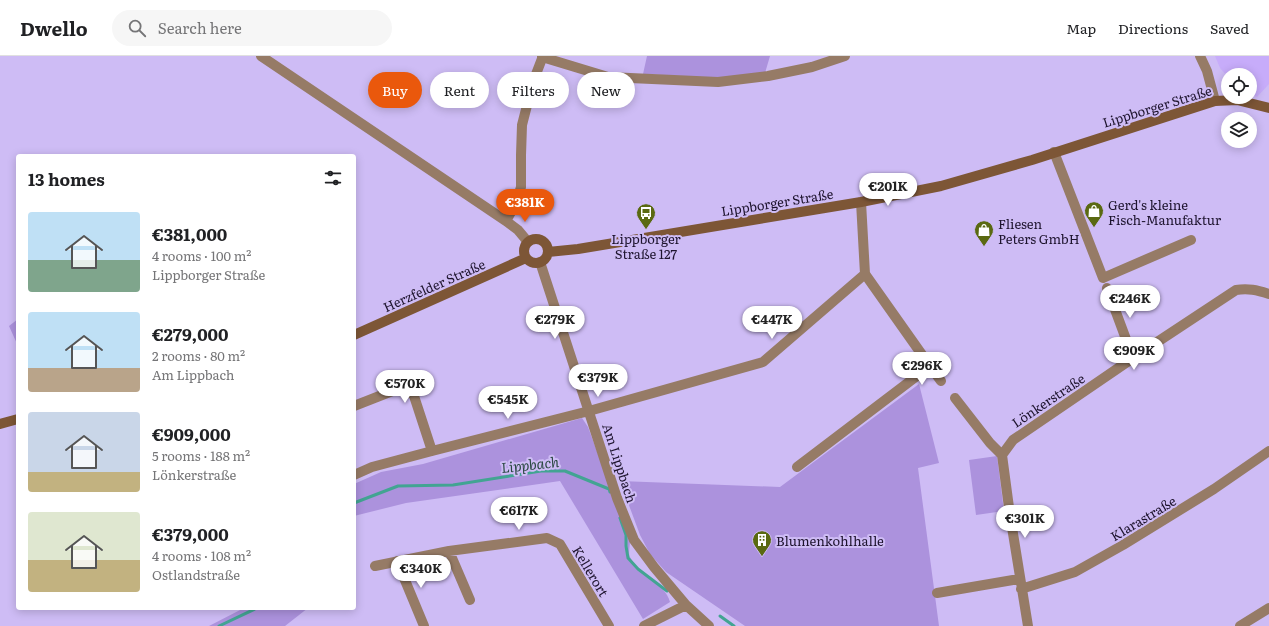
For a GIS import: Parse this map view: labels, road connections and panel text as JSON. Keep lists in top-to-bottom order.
{
  "streets": {
    "main road": ["Lippborger Straße", "Herzfelder Straße"],
    "street": [
      "Lönkerstraße",
      "Am Lippbach",
      "Klarastraße",
      "Kellerort"
    ]
  },
  "crossings": [
    ["Lippborger Straße", "Herzfelder Straße"],
    ["Lippborger Straße", "Am Lippbach"],
    ["Herzfelder Straße", "Am Lippbach"]
  ],
  "water": ["Lippbach"],
  "places": {
    "shop": ["Gerd's kleine Fisch-Manufaktur", "Fliesen Peters GmbH"],
    "bus stop": ["Lippborger Straße 127"],
    "building": ["Blumenkohlhalle"]
  },
  "page": {
    "header": "Dwello",
    "search": "Search here",
    "nav": ["Map", "Directions", "Saved"],
    "chip": [
      "Buy",
      "Rent",
      "Filters",
      "New"
    ],
    "heading": "13 homes",
    "price": [
      "€201K",
      "€381K",
      "€246K",
      "€279K",
      "€447K",
      "€909K",
      "€296K",
      "€379K",
      "€570K",
      "€545K",
      "€617K",
      "€301K",
      "€340K"
    ],
    "list": [
      {
        "name": "€381,000",
        "note": "4 rooms · 100 m² · Lippborger Straße"
      },
      {
        "name": "€279,000",
        "note": "2 rooms · 80 m² · Am Lippbach"
      },
      {
        "name": "€909,000",
        "note": "5 rooms · 188 m² · Lönkerstraße"
      },
      {
        "name": "€379,000",
        "note": "4 rooms · 108 m² · Ostlandstraße"
      }
    ]
  }
}
